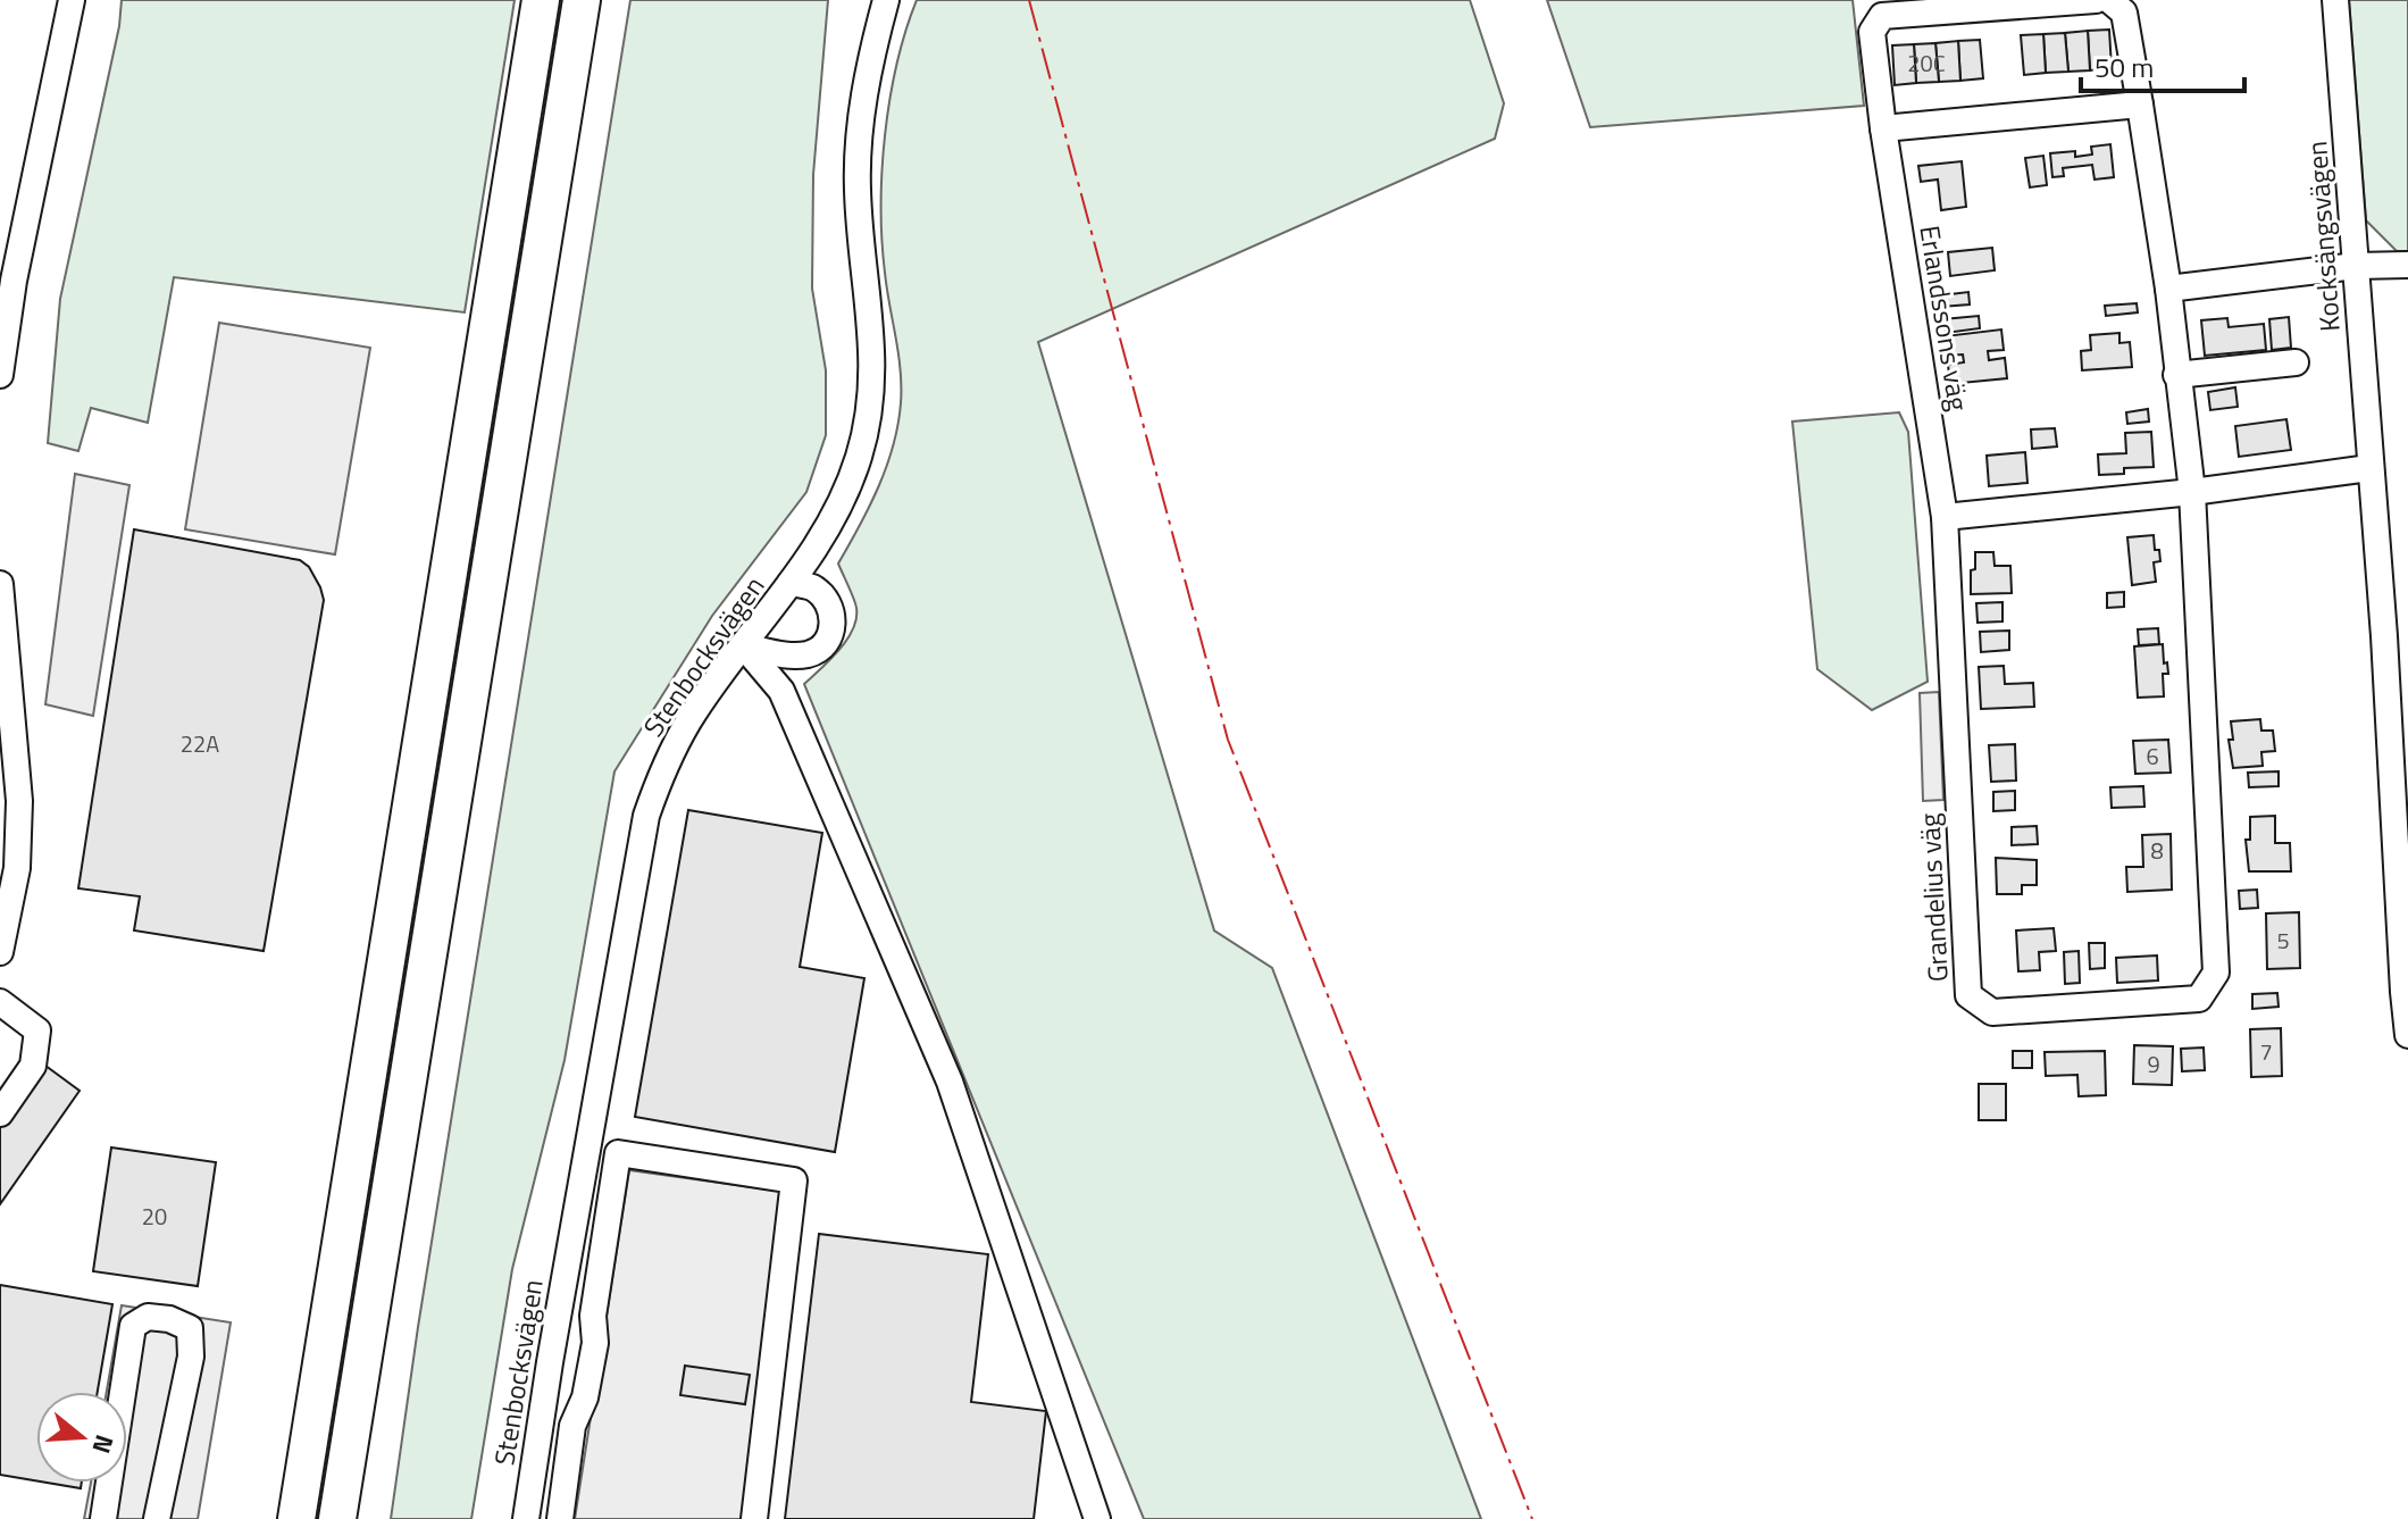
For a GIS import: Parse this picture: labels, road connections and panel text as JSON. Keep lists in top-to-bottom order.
{
  "streets": {
    "street": [
      "Kocksängsvägen",
      "Erlandssons väg",
      "Stenbocksvägen",
      "Grandelius väg"
    ]
  },
  "crossings": [
    ["Erlandssons väg", "Grandelius väg"]
  ],
  "house_numbers": [
    "20C",
    "22A",
    "6",
    "8",
    "5",
    "7",
    "9",
    "20"
  ],
  "scale_bar": "50 m",
  "north": "right"
}
